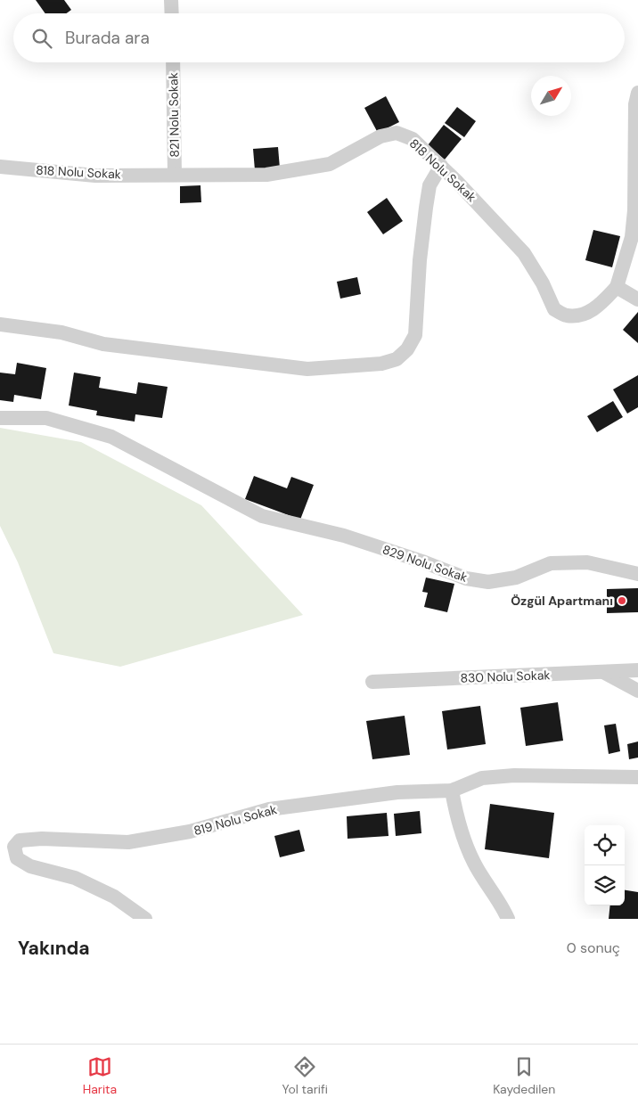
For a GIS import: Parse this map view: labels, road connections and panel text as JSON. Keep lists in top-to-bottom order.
{
  "streets": {
    "street": [
      "821 Nolu Sokak",
      "818 Nolu Sokak",
      "829 Nolu Sokak",
      "830 Nolu Sokak",
      "819 Nolu Sokak"
    ]
  },
  "crossings": [
    ["821 Nolu Sokak", "818 Nolu Sokak"]
  ],
  "places": ["Özgül Apartmanı"],
  "north": "top right",
  "page": {
    "search": "Burada ara",
    "heading": ["Yakında", "0 sonuç"],
    "nav": ["Harita", "Yol tarifi", "Kaydedilen"]
  }
}
